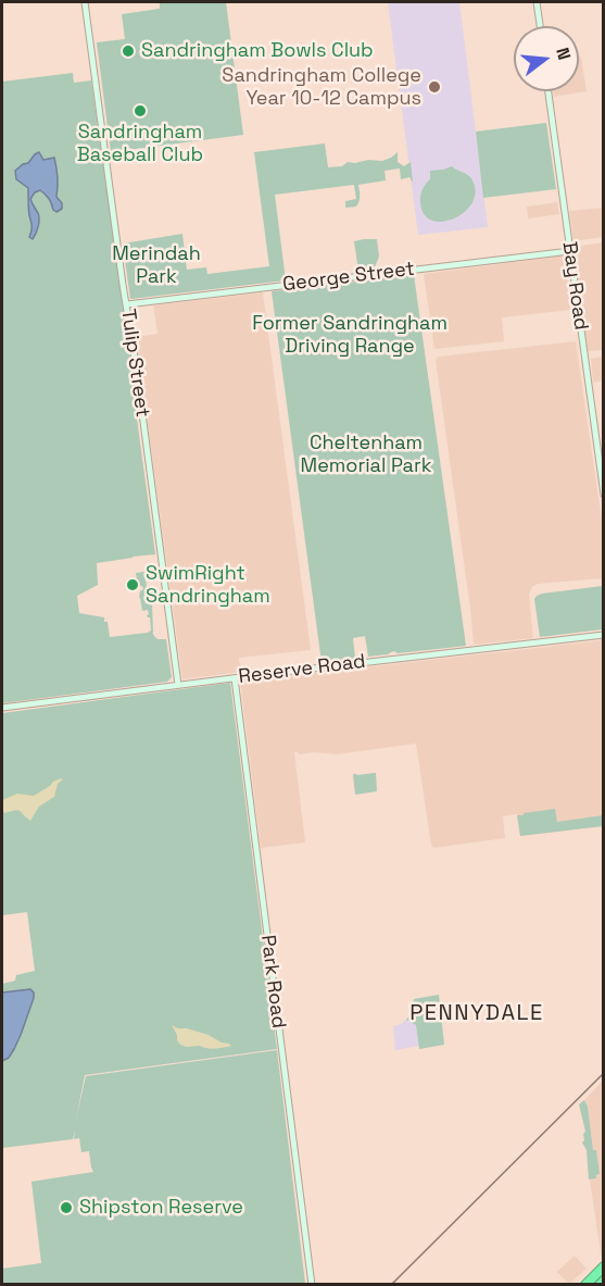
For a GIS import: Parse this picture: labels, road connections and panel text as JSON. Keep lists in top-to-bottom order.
{
  "streets": {
    "street": [
      "George Street",
      "Bay Road",
      "Tulip Street",
      "Reserve Road",
      "Park Road"
    ]
  },
  "crossings": [
    ["George Street", "Bay Road"],
    ["George Street", "Tulip Street"],
    ["Tulip Street", "Reserve Road"],
    ["Reserve Road", "Park Road"]
  ],
  "districts": ["PENNYDALE"],
  "parks": ["Merindah Park", "Former Sandringham Driving Range", "Cheltenham Memorial Park"],
  "places": [
    "Sandringham Bowls Club",
    "Sandringham College Year 10-12 Campus",
    "Sandringham Baseball Club",
    "SwimRight Sandringham",
    "Shipston Reserve"
  ],
  "north": "right"
}
